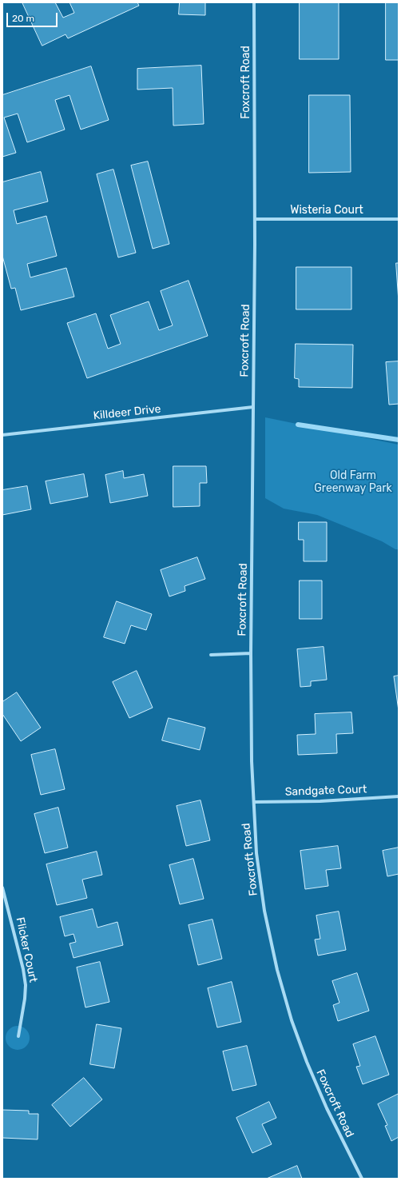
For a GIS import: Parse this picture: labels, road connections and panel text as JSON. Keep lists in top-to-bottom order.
{
  "streets": {
    "street": [
      "Foxcroft Road",
      "Wisteria Court",
      "Killdeer Drive",
      "Sandgate Court",
      "Flicker Court"
    ]
  },
  "crossings": [
    ["Foxcroft Road", "Wisteria Court"],
    ["Foxcroft Road", "Killdeer Drive"],
    ["Foxcroft Road", "Sandgate Court"]
  ],
  "parks": ["Old Farm Greenway Park"],
  "scale_bar": "20 m"
}
